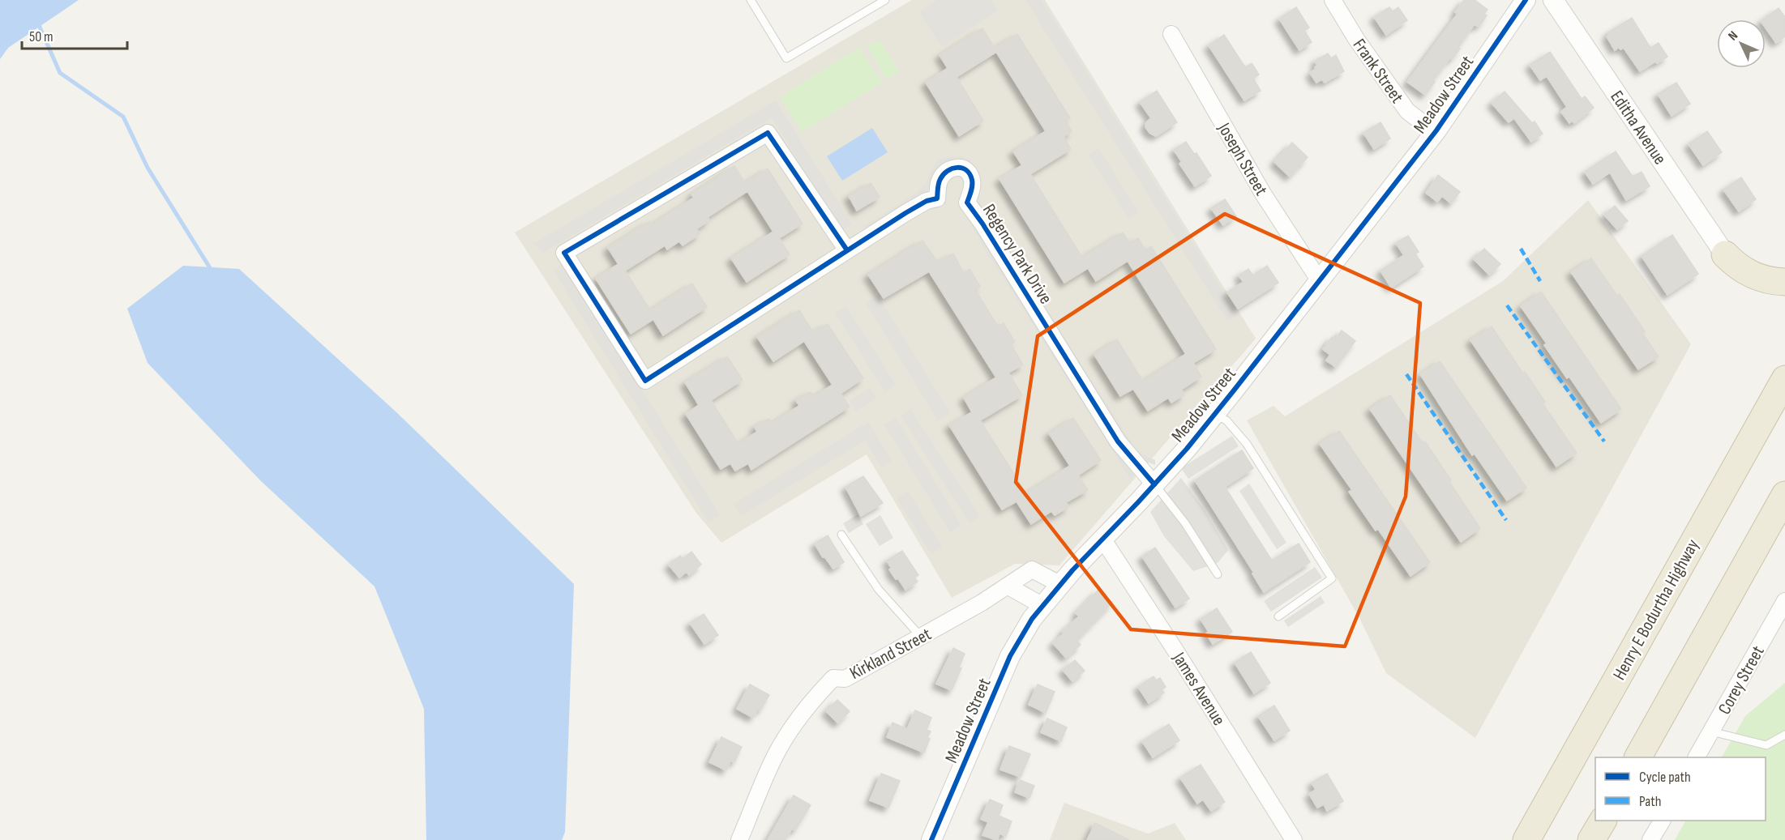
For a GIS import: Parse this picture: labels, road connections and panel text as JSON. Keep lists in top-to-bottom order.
{
  "streets": {
    "highway": ["Henry E Bodurtha Highway"],
    "street": [
      "Frank Street",
      "Meadow Street",
      "Editha Avenue",
      "Joseph Street",
      "Regency Park Drive",
      "Kirkland Street",
      "Corey Street",
      "James Avenue"
    ]
  },
  "crossings": [
    ["Frank Street", "Meadow Street"],
    ["Meadow Street", "Joseph Street"],
    ["Meadow Street", "Regency Park Drive"],
    ["Meadow Street", "Kirkland Street"],
    ["Meadow Street", "James Avenue"]
  ],
  "legend": ["Cycle path", "Path"],
  "scale_bar": "50 m",
  "north": "top left"
}
